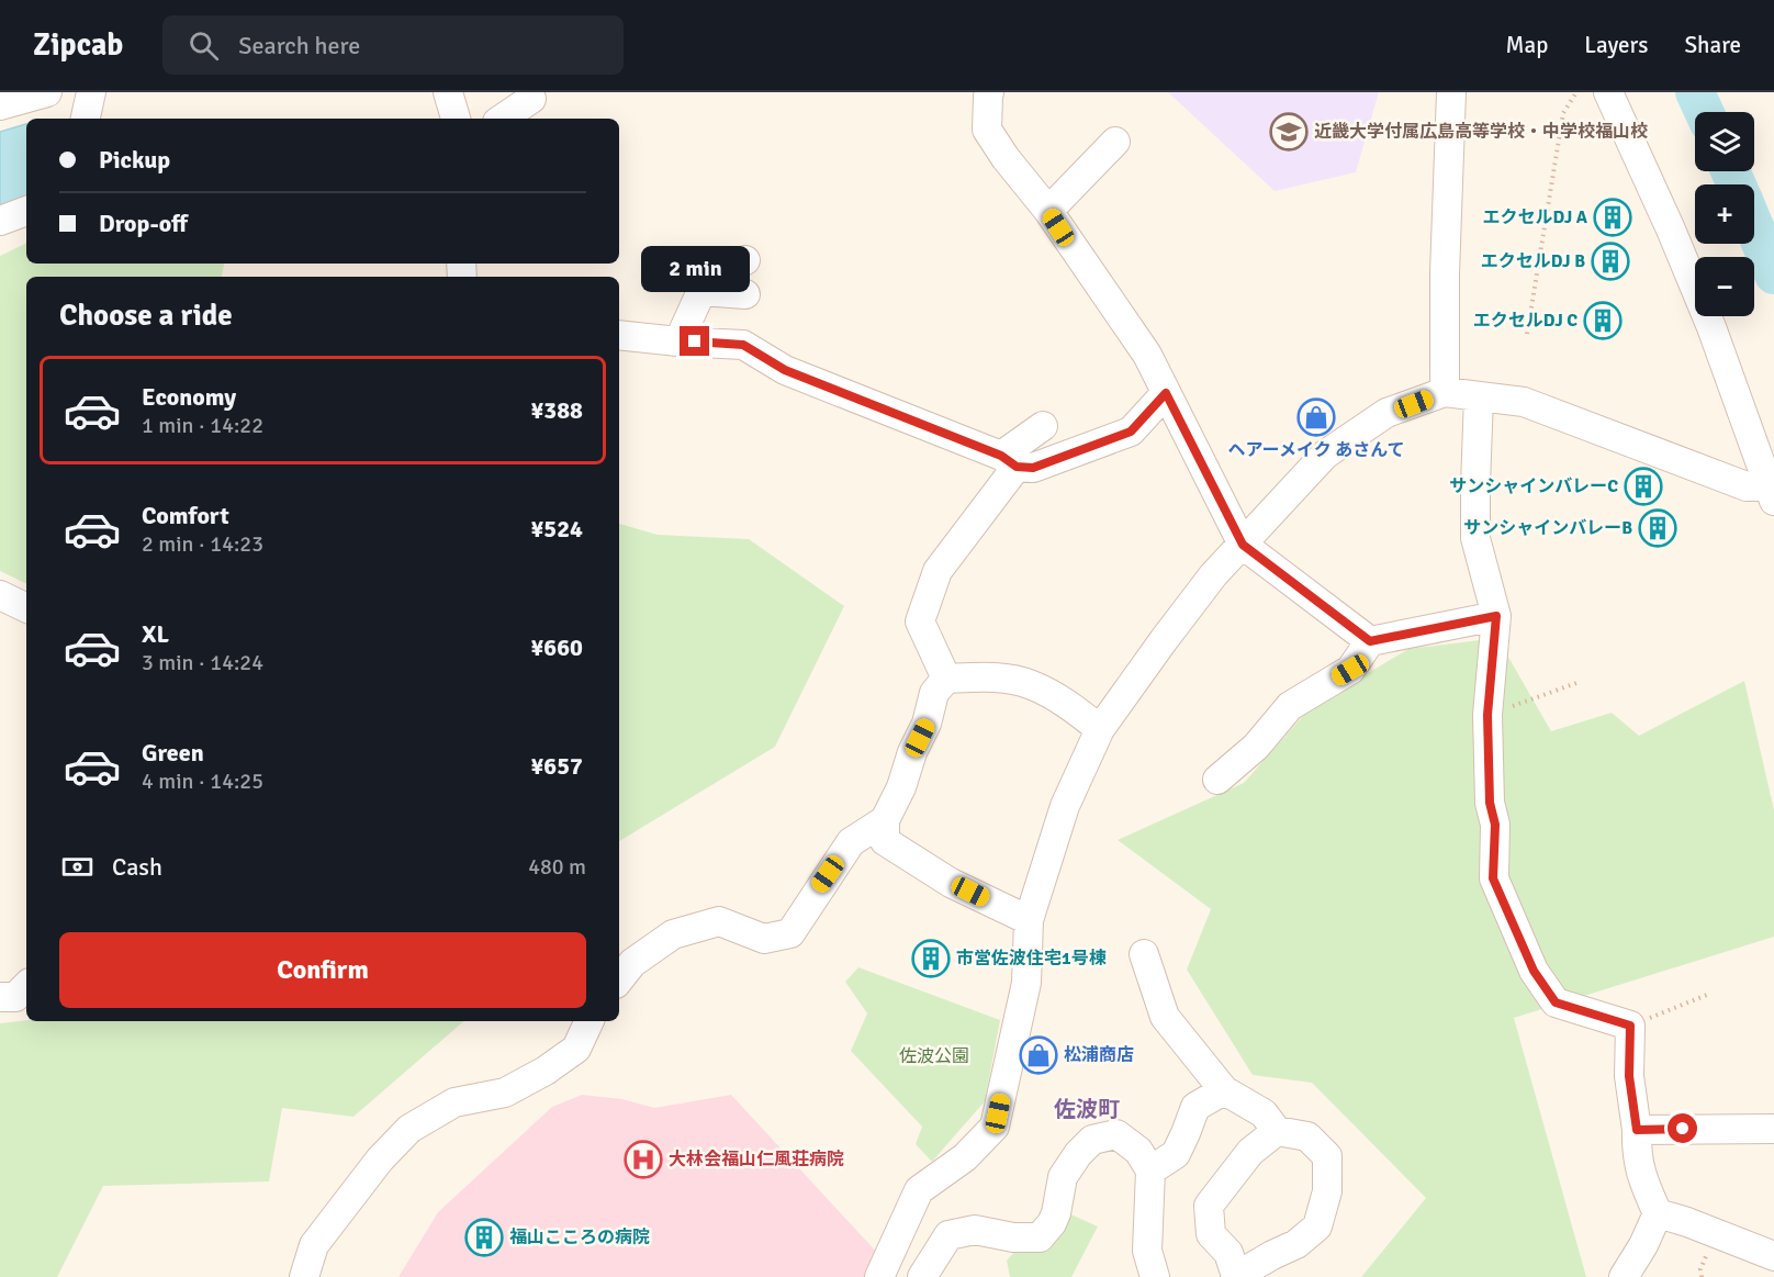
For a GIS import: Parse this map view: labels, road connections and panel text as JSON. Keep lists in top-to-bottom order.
{
  "districts": ["佐波町"],
  "parks": ["佐波公園"],
  "places": {
    "school or university": ["近畿大学付属広島高等学校・中学校福山校"],
    "building": [
      "エクセルDJ A",
      "エクセルDJ B",
      "エクセルDJ C",
      "サンシャインバレーC",
      "サンシャインバレーB",
      "市営佐波住宅1号棟",
      "福山こころの病院"
    ],
    "shop": ["ヘアーメイク あさんて", "松浦商店"],
    "hospital": ["大林会福山仁風荘病院"]
  },
  "page": {
    "header": "Zipcab",
    "search": "Search here",
    "nav": ["Map", "Layers", "Share"],
    "map_buttons": ["+", "−"],
    "banner": ["Pickup", "Drop-off"],
    "bubble": "2 min",
    "heading": "Choose a ride",
    "list": [
      {
        "name": "Economy",
        "note": "1 min · 14:22",
        "value": "¥388"
      },
      {
        "name": "Comfort",
        "note": "2 min · 14:23",
        "value": "¥524"
      },
      {
        "name": "XL",
        "note": "3 min · 14:24",
        "value": "¥660"
      },
      {
        "name": "Green",
        "note": "4 min · 14:25",
        "value": "¥657"
      }
    ],
    "pay": ["Cash", "480 m"],
    "buttons": "Confirm"
  }
}
